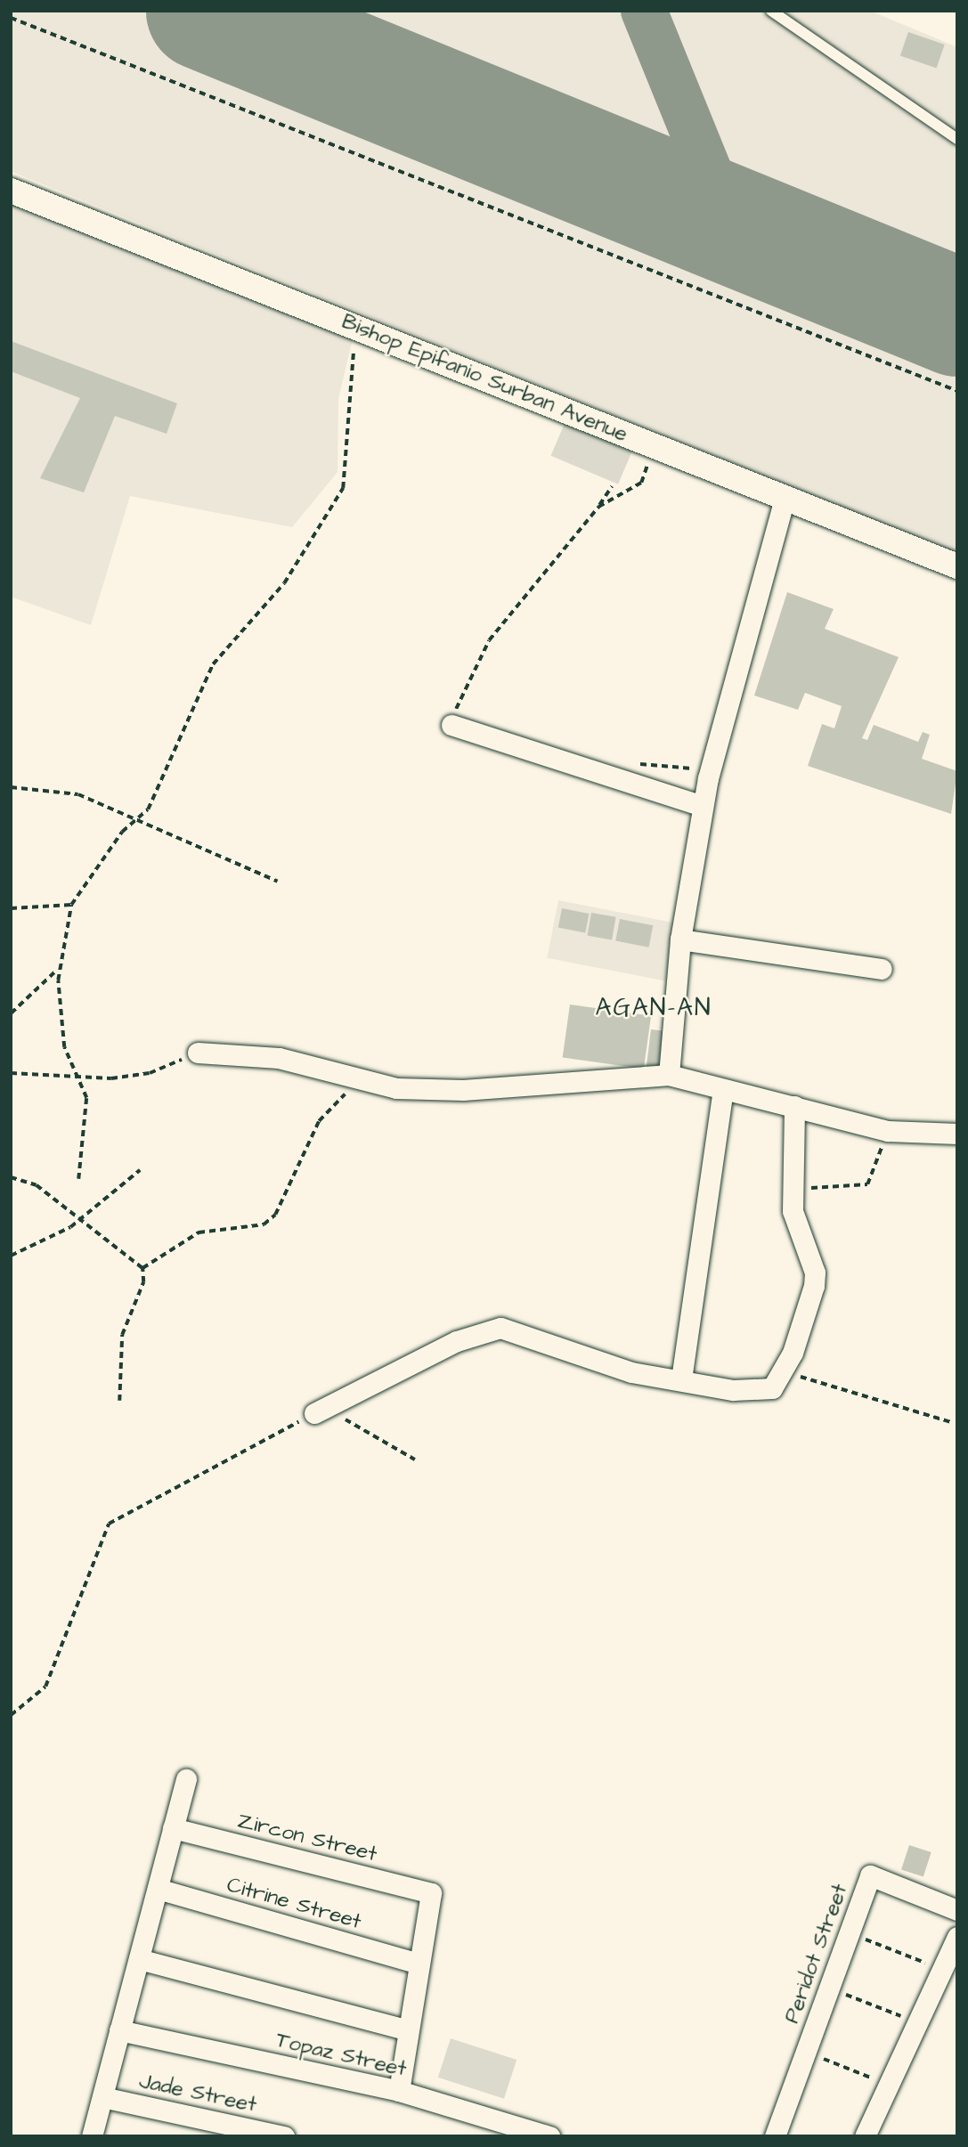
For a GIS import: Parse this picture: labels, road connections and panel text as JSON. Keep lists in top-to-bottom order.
{
  "streets": {
    "street": [
      "Bishop Epifanio Surban Avenue",
      "Zircon Street",
      "Citrine Street",
      "Peridot Street",
      "Topaz Street",
      "Jade Street"
    ]
  },
  "crossings": [
    ["Zircon Street", "Citrine Street"]
  ],
  "districts": ["AGAN-AN"]
}
